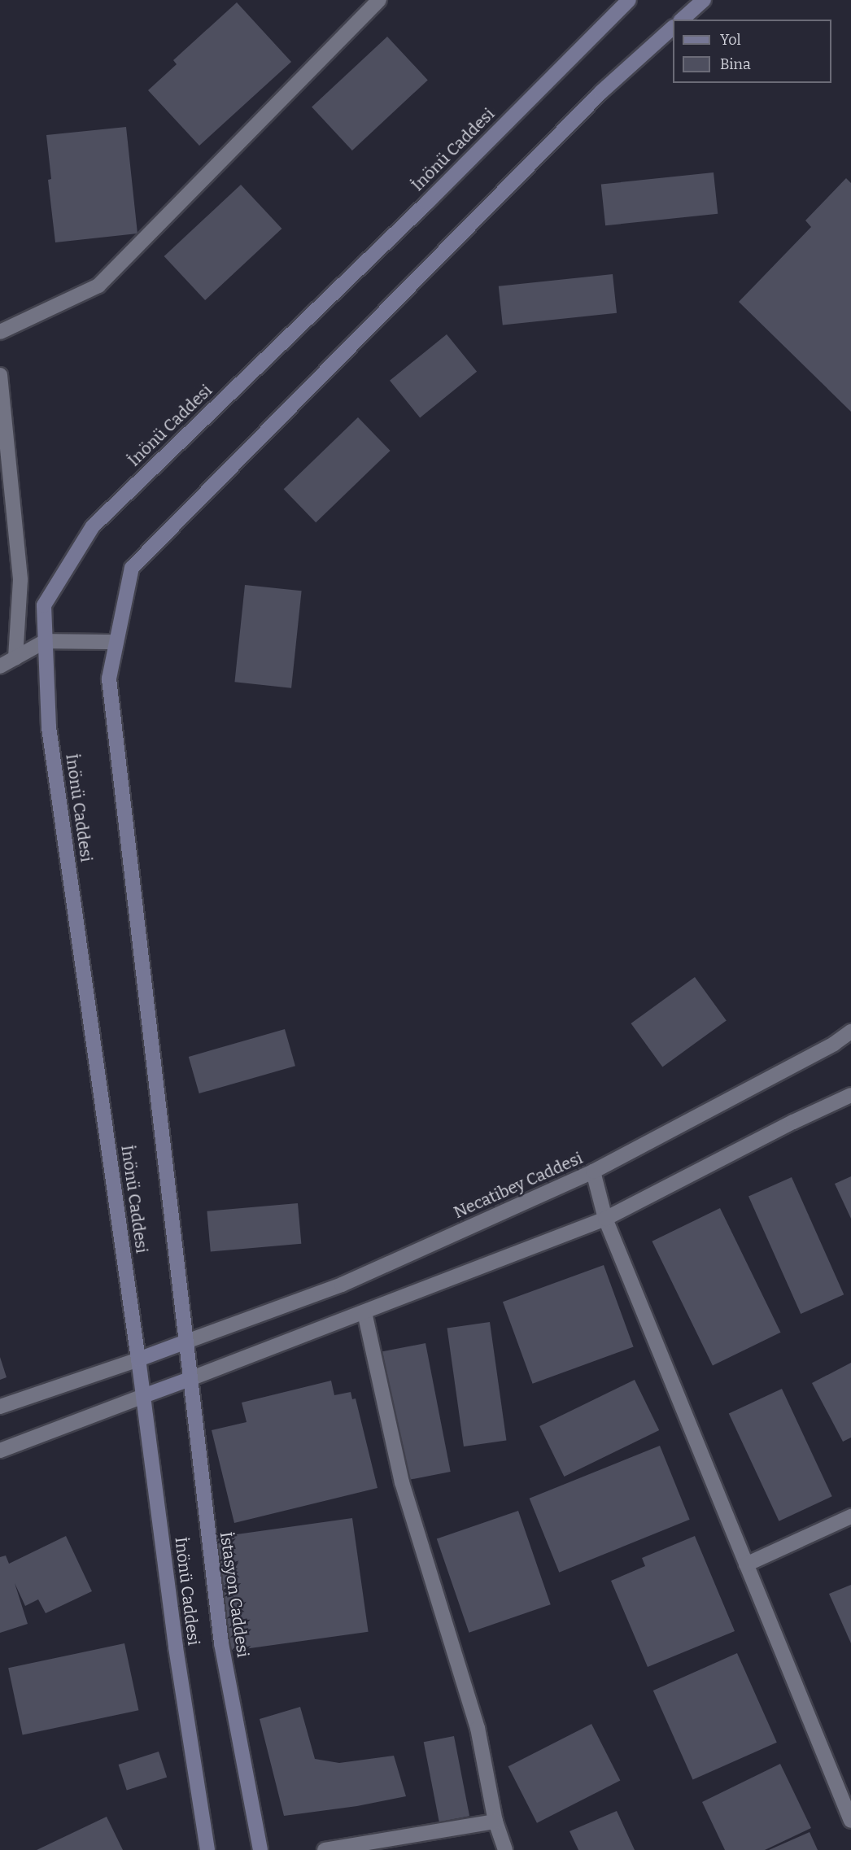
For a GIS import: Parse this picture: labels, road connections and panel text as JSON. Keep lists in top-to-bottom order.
{
  "streets": {
    "main road": ["İnönü Caddesi", "İstasyon Caddesi"],
    "street": ["Necatibey Caddesi"]
  },
  "crossings": [
    ["Necatibey Caddesi", "İstasyon Caddesi"]
  ],
  "legend": ["Yol", "Bina"]
}
